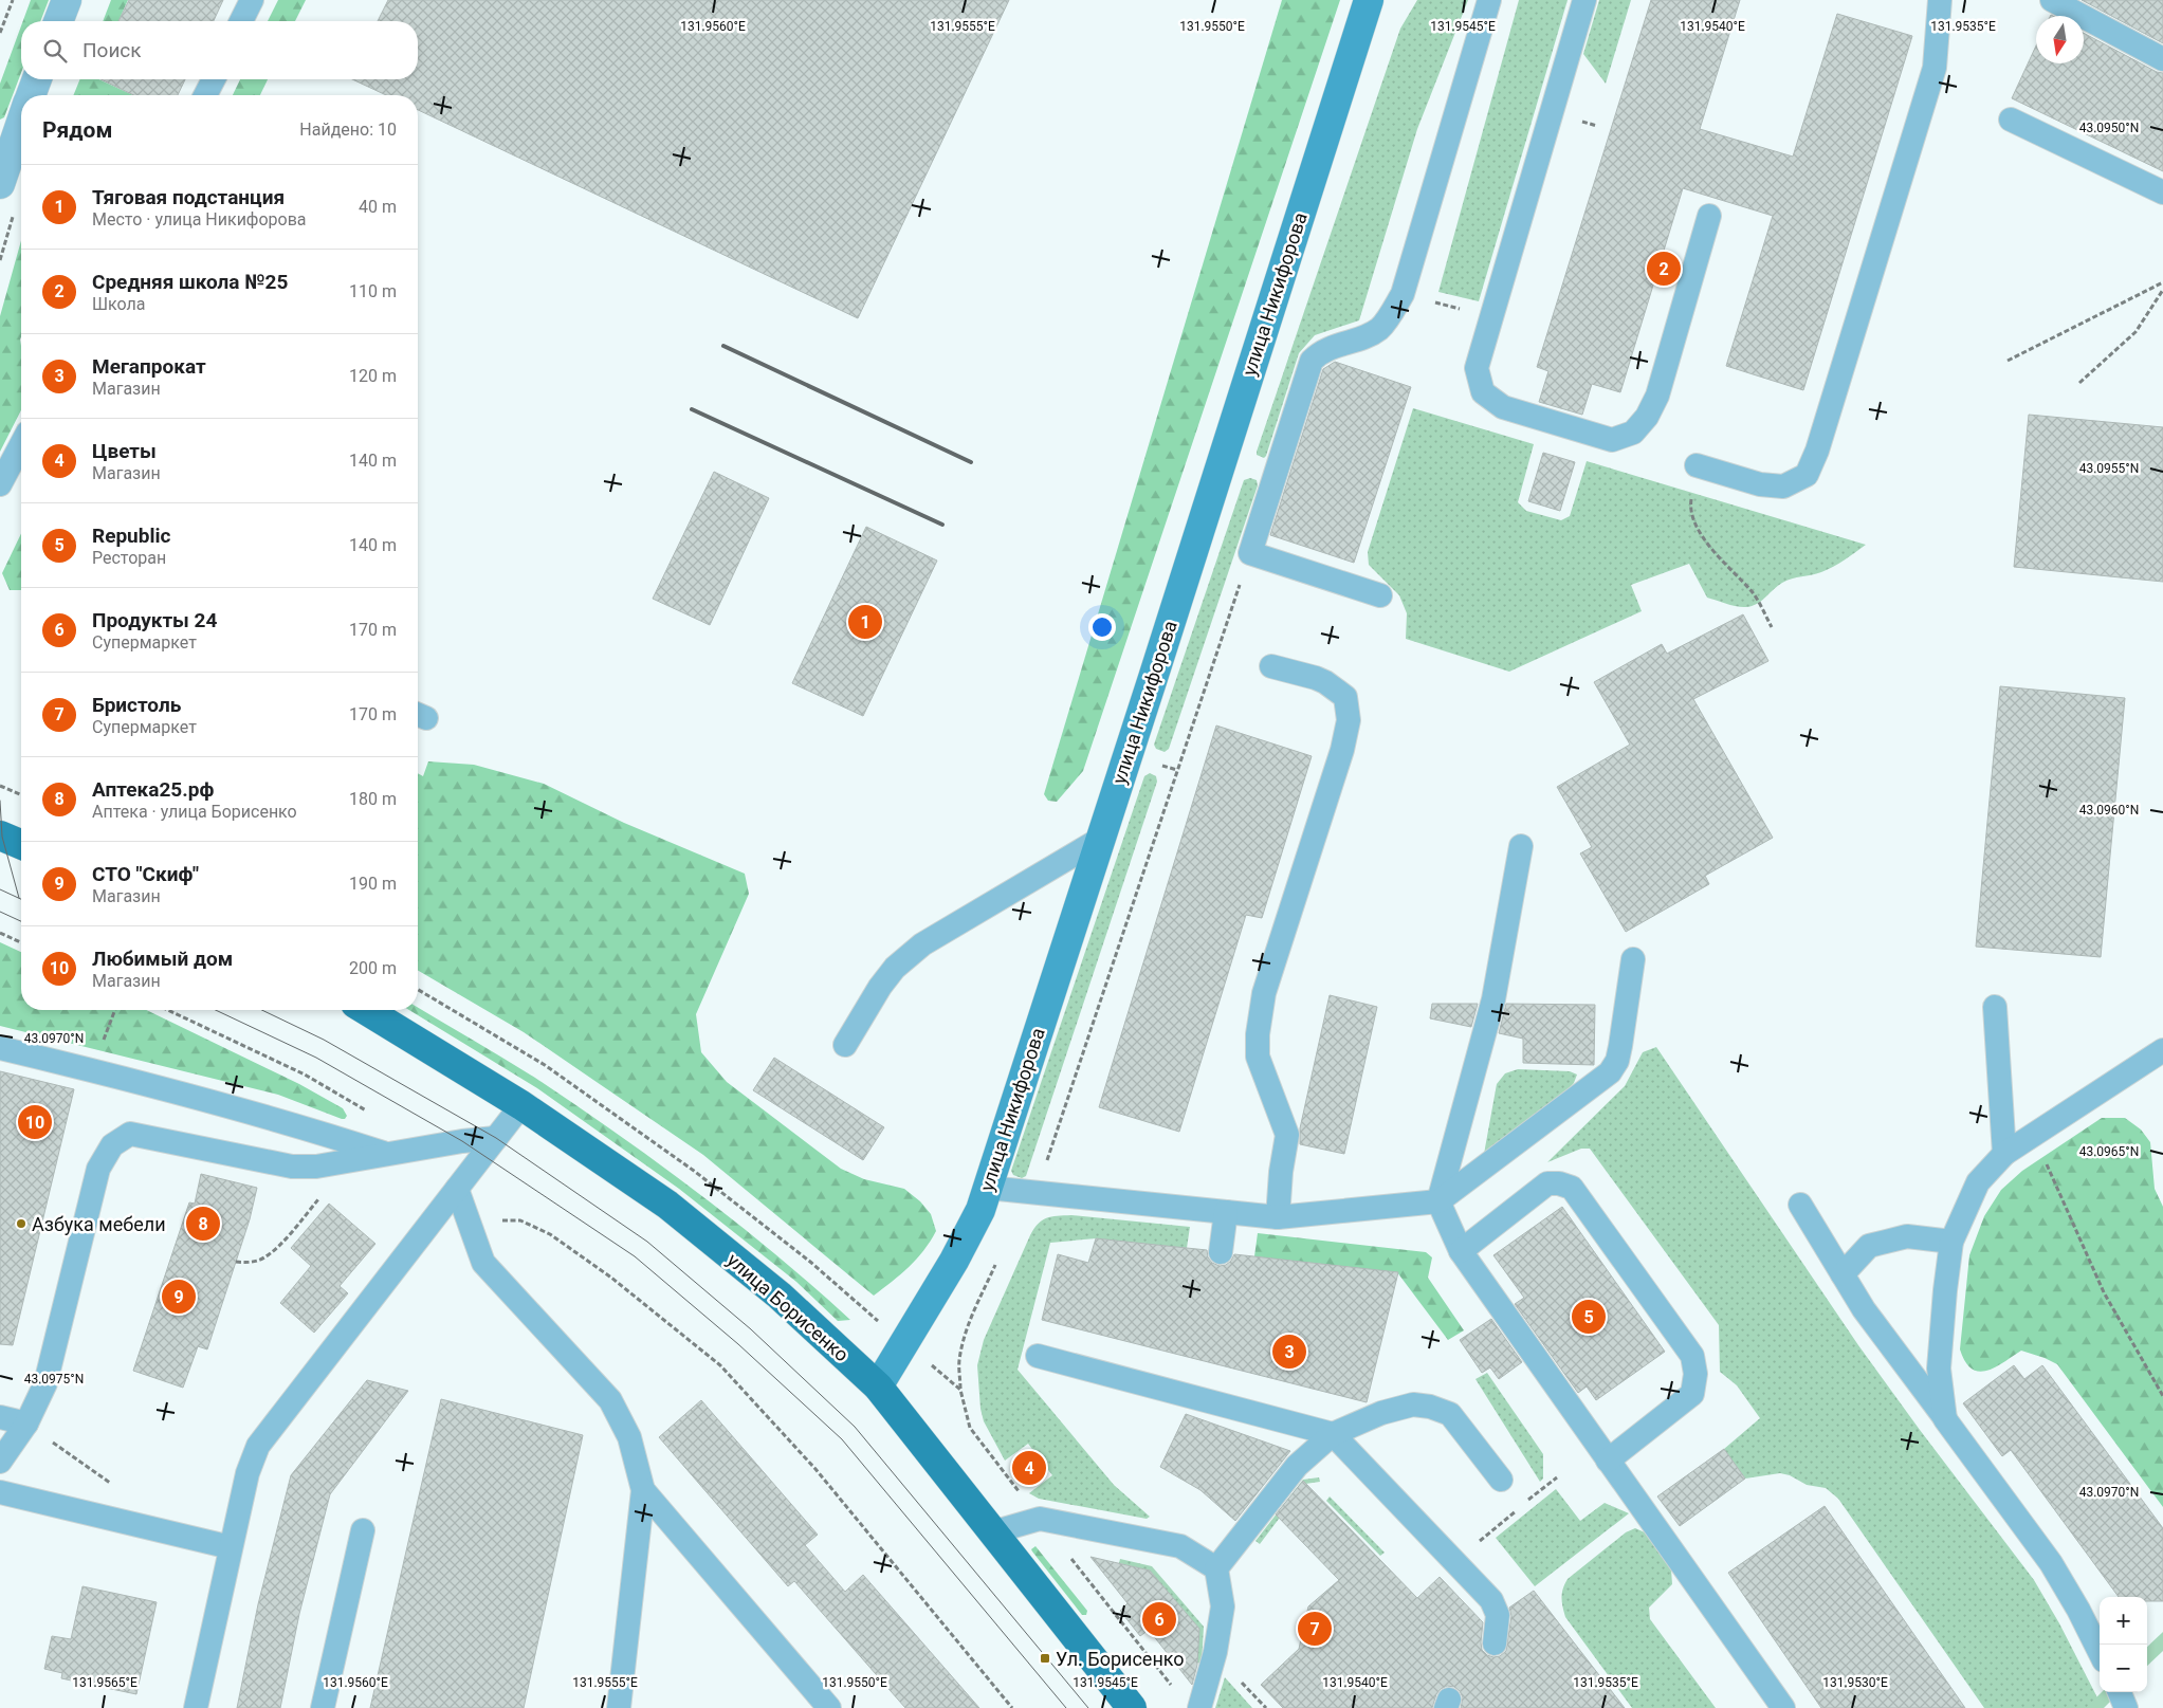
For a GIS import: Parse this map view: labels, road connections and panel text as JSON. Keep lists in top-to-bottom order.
{
  "streets": {
    "main road": ["улица Никифорова", "улица Борисенко"]
  },
  "crossings": [
    ["улица Никифорова", "улица Борисенко"]
  ],
  "places": {
    "other": ["Азбука мебели"],
    "transit": ["Ул. Борисенко"]
  },
  "north": "bottom",
  "page": {
    "search": "Поиск",
    "heading": ["Рядом", "Найдено: 10"],
    "list": [
      {
        "mark": "1",
        "name": "Тяговая подстанция",
        "note": "Место · улица Никифорова",
        "value": "40 m"
      },
      {
        "mark": "2",
        "name": "Средняя школа №25",
        "note": "Школа",
        "value": "110 m"
      },
      {
        "mark": "3",
        "name": "Мегапрокат",
        "note": "Магазин",
        "value": "120 m"
      },
      {
        "mark": "4",
        "name": "Цветы",
        "note": "Магазин",
        "value": "140 m"
      },
      {
        "mark": "5",
        "name": "Republic",
        "note": "Ресторан",
        "value": "140 m"
      },
      {
        "mark": "6",
        "name": "Продукты 24",
        "note": "Супермаркет",
        "value": "170 m"
      },
      {
        "mark": "7",
        "name": "Бристоль",
        "note": "Супермаркет",
        "value": "170 m"
      },
      {
        "mark": "8",
        "name": "Аптека25.рф",
        "note": "Аптека · улица Борисенко",
        "value": "180 m"
      },
      {
        "mark": "9",
        "name": "СТО \"Скиф\"",
        "note": "Магазин",
        "value": "190 m"
      },
      {
        "mark": "10",
        "name": "Любимый дом",
        "note": "Магазин",
        "value": "200 m"
      }
    ],
    "pins": [
      "2",
      "1",
      "10",
      "8",
      "9",
      "5",
      "3",
      "4",
      "6",
      "7"
    ],
    "map_buttons": ["+", "−"]
  },
  "coordinates": [
    "131.9560°E",
    "131.9555°E",
    "131.9550°E",
    "131.9545°E",
    "131.9540°E",
    "131.9535°E",
    "43.0950°N",
    "43.0955°N",
    "43.0960°N",
    "43.0970°N",
    "43.0965°N",
    "43.0975°N",
    "131.9565°E",
    "131.9530°E"
  ]
}
